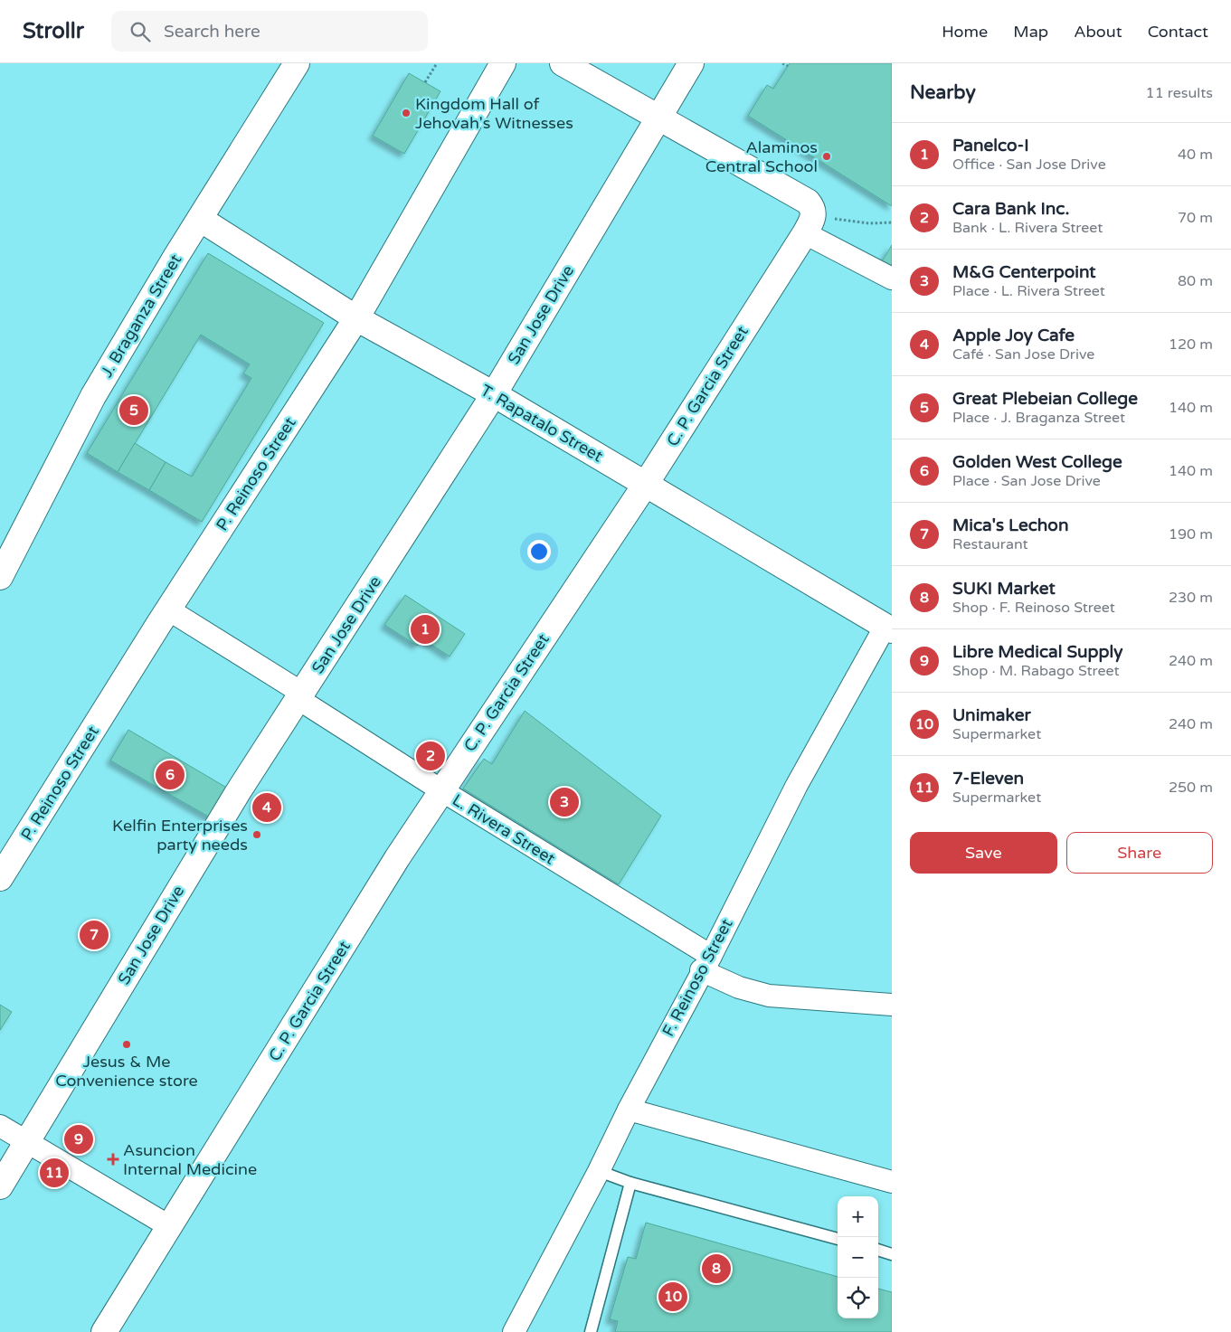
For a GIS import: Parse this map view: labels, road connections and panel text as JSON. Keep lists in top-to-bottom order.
{
  "streets": {
    "street": [
      "San Jose Drive",
      "J. Braganza Street",
      "C. P. Garcia Street",
      "T. Rapatalo Street",
      "P. Reinoso Street",
      "L. Rivera Street",
      "F. Reinoso Street"
    ]
  },
  "crossings": [
    ["San Jose Drive", "T. Rapatalo Street"],
    ["San Jose Drive", "L. Rivera Street"],
    ["J. Braganza Street", "T. Rapatalo Street"],
    ["C. P. Garcia Street", "T. Rapatalo Street"],
    ["C. P. Garcia Street", "L. Rivera Street"],
    ["T. Rapatalo Street", "P. Reinoso Street"],
    ["T. Rapatalo Street", "F. Reinoso Street"],
    ["P. Reinoso Street", "L. Rivera Street"],
    ["L. Rivera Street", "F. Reinoso Street"]
  ],
  "places": {
    "other": [
      "Kingdom Hall of Jehovah's Witnesses",
      "Alaminos Central School",
      "Kelfin Enterprises party needs",
      "Jesus & Me Convenience store"
    ],
    "health": ["Asuncion Internal Medicine"]
  },
  "page": {
    "header": "Strollr",
    "search": "Search here",
    "nav": [
      "Home",
      "Map",
      "About",
      "Contact"
    ],
    "heading": ["Nearby", "11 results"],
    "list": [
      {
        "mark": "1",
        "name": "Panelco-I",
        "note": "Office · San Jose Drive",
        "value": "40 m"
      },
      {
        "mark": "2",
        "name": "Cara Bank Inc.",
        "note": "Bank · L. Rivera Street",
        "value": "70 m"
      },
      {
        "mark": "3",
        "name": "M&G Centerpoint",
        "note": "Place · L. Rivera Street",
        "value": "80 m"
      },
      {
        "mark": "4",
        "name": "Apple Joy Cafe",
        "note": "Café · San Jose Drive",
        "value": "120 m"
      },
      {
        "mark": "5",
        "name": "Great Plebeian College",
        "note": "Place · J. Braganza Street",
        "value": "140 m"
      },
      {
        "mark": "6",
        "name": "Golden West College",
        "note": "Place · San Jose Drive",
        "value": "140 m"
      },
      {
        "mark": "7",
        "name": "Mica's Lechon",
        "note": "Restaurant",
        "value": "190 m"
      },
      {
        "mark": "8",
        "name": "SUKI Market",
        "note": "Shop · F. Reinoso Street",
        "value": "230 m"
      },
      {
        "mark": "9",
        "name": "Libre Medical Supply",
        "note": "Shop · M. Rabago Street",
        "value": "240 m"
      },
      {
        "mark": "10",
        "name": "Unimaker",
        "note": "Supermarket",
        "value": "240 m"
      },
      {
        "mark": "11",
        "name": "7-Eleven",
        "note": "Supermarket",
        "value": "250 m"
      }
    ],
    "pins": [
      "5",
      "1",
      "2",
      "6",
      "3",
      "4",
      "7",
      "9",
      "11",
      "8",
      "10"
    ],
    "buttons": ["Save", "Share"],
    "map_buttons": ["+", "−"]
  }
}
